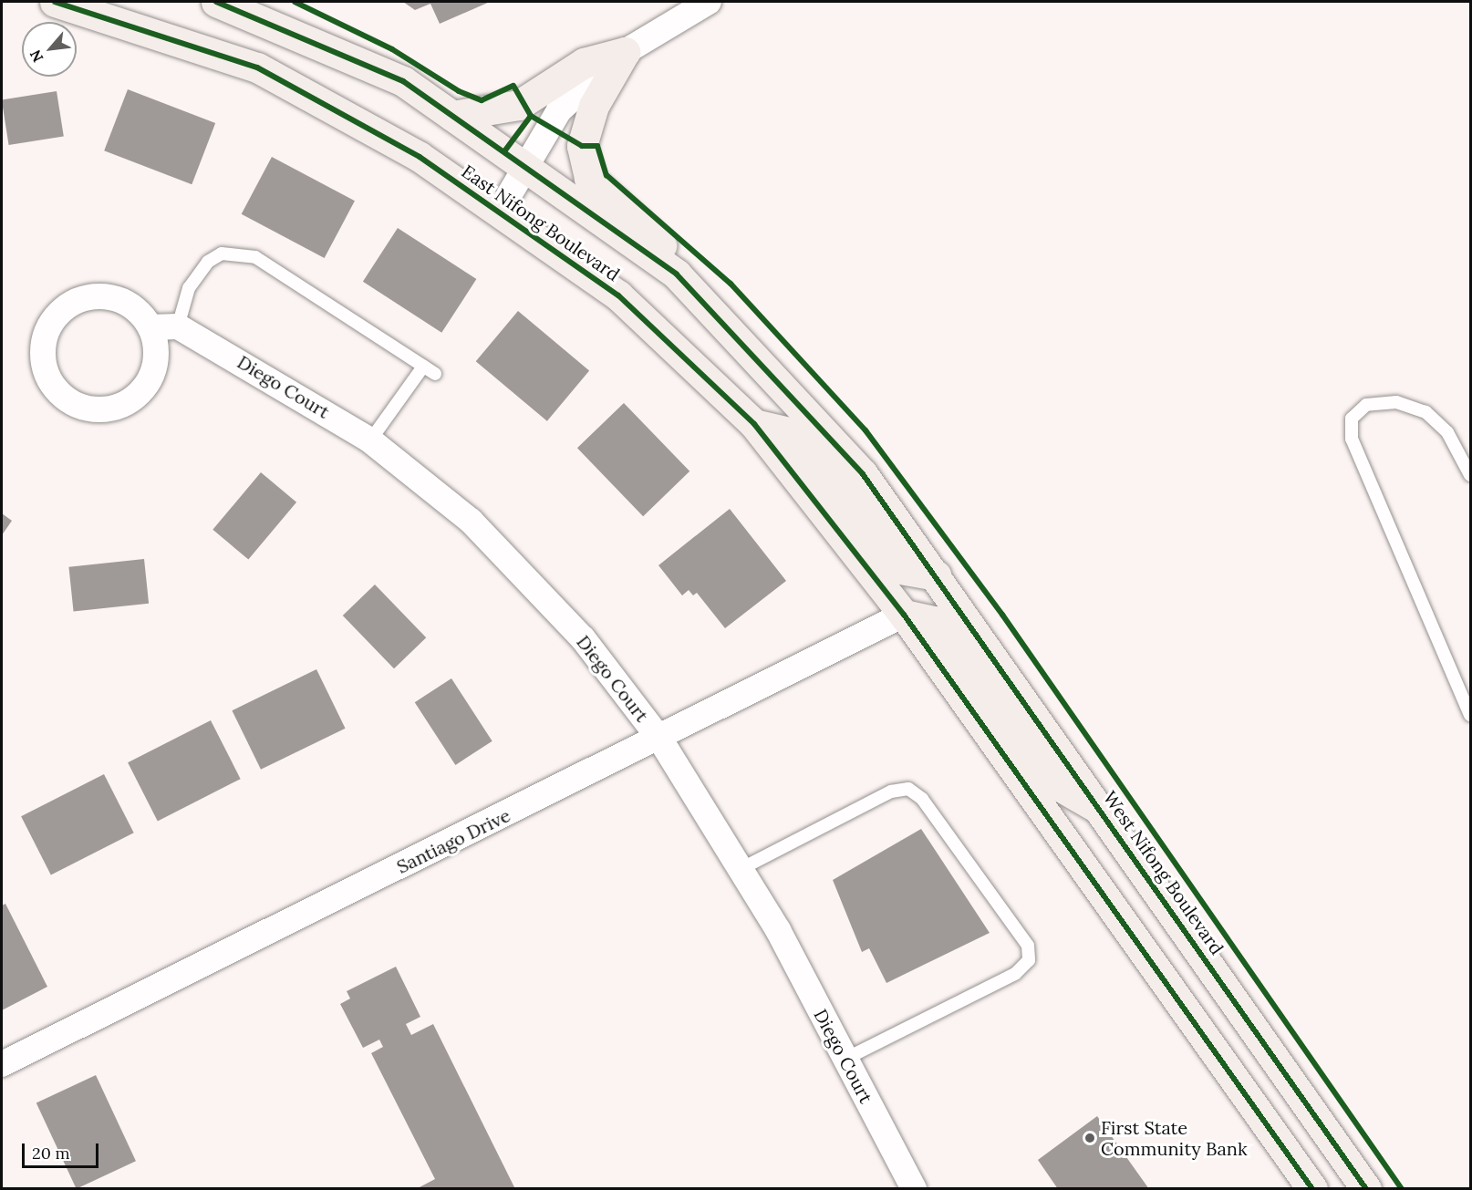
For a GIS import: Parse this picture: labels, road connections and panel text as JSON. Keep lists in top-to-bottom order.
{
  "streets": {
    "main road": ["East Nifong Boulevard", "West Nifong Boulevard"],
    "street": ["Diego Court", "Santiago Drive"]
  },
  "crossings": [
    ["East Nifong Boulevard", "Santiago Drive"],
    ["East Nifong Boulevard", "West Nifong Boulevard"],
    ["Diego Court", "Santiago Drive"]
  ],
  "places": ["First State Community Bank"],
  "scale_bar": "20 m",
  "north": "bottom left"
}
